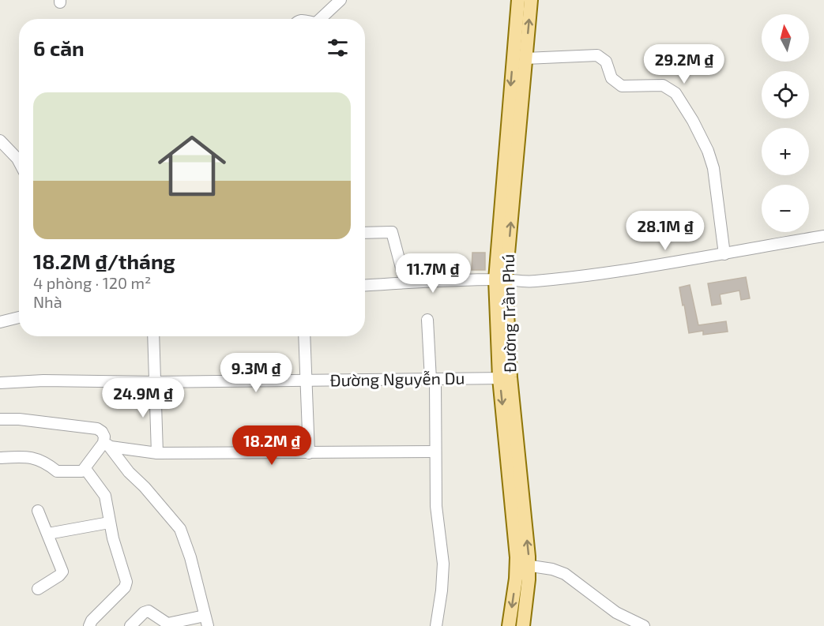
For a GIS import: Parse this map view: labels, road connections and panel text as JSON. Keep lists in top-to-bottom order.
{
  "streets": {
    "main road": ["Đường Trần Phú"],
    "street": ["Đường Nguyễn Du"]
  },
  "crossings": [
    ["Đường Trần Phú", "Đường Nguyễn Du"]
  ],
  "north": "top",
  "page": {
    "map_buttons": ["+", "−"],
    "heading": "6 căn",
    "price": [
      "29.2M ₫",
      "28.1M ₫",
      "11.7M ₫",
      "9.3M ₫",
      "24.9M ₫",
      "18.2M ₫"
    ],
    "list": [
      {
        "name": "18.2M ₫/tháng",
        "note": "4 phòng · 120 m² · Nhà"
      }
    ]
  }
}
